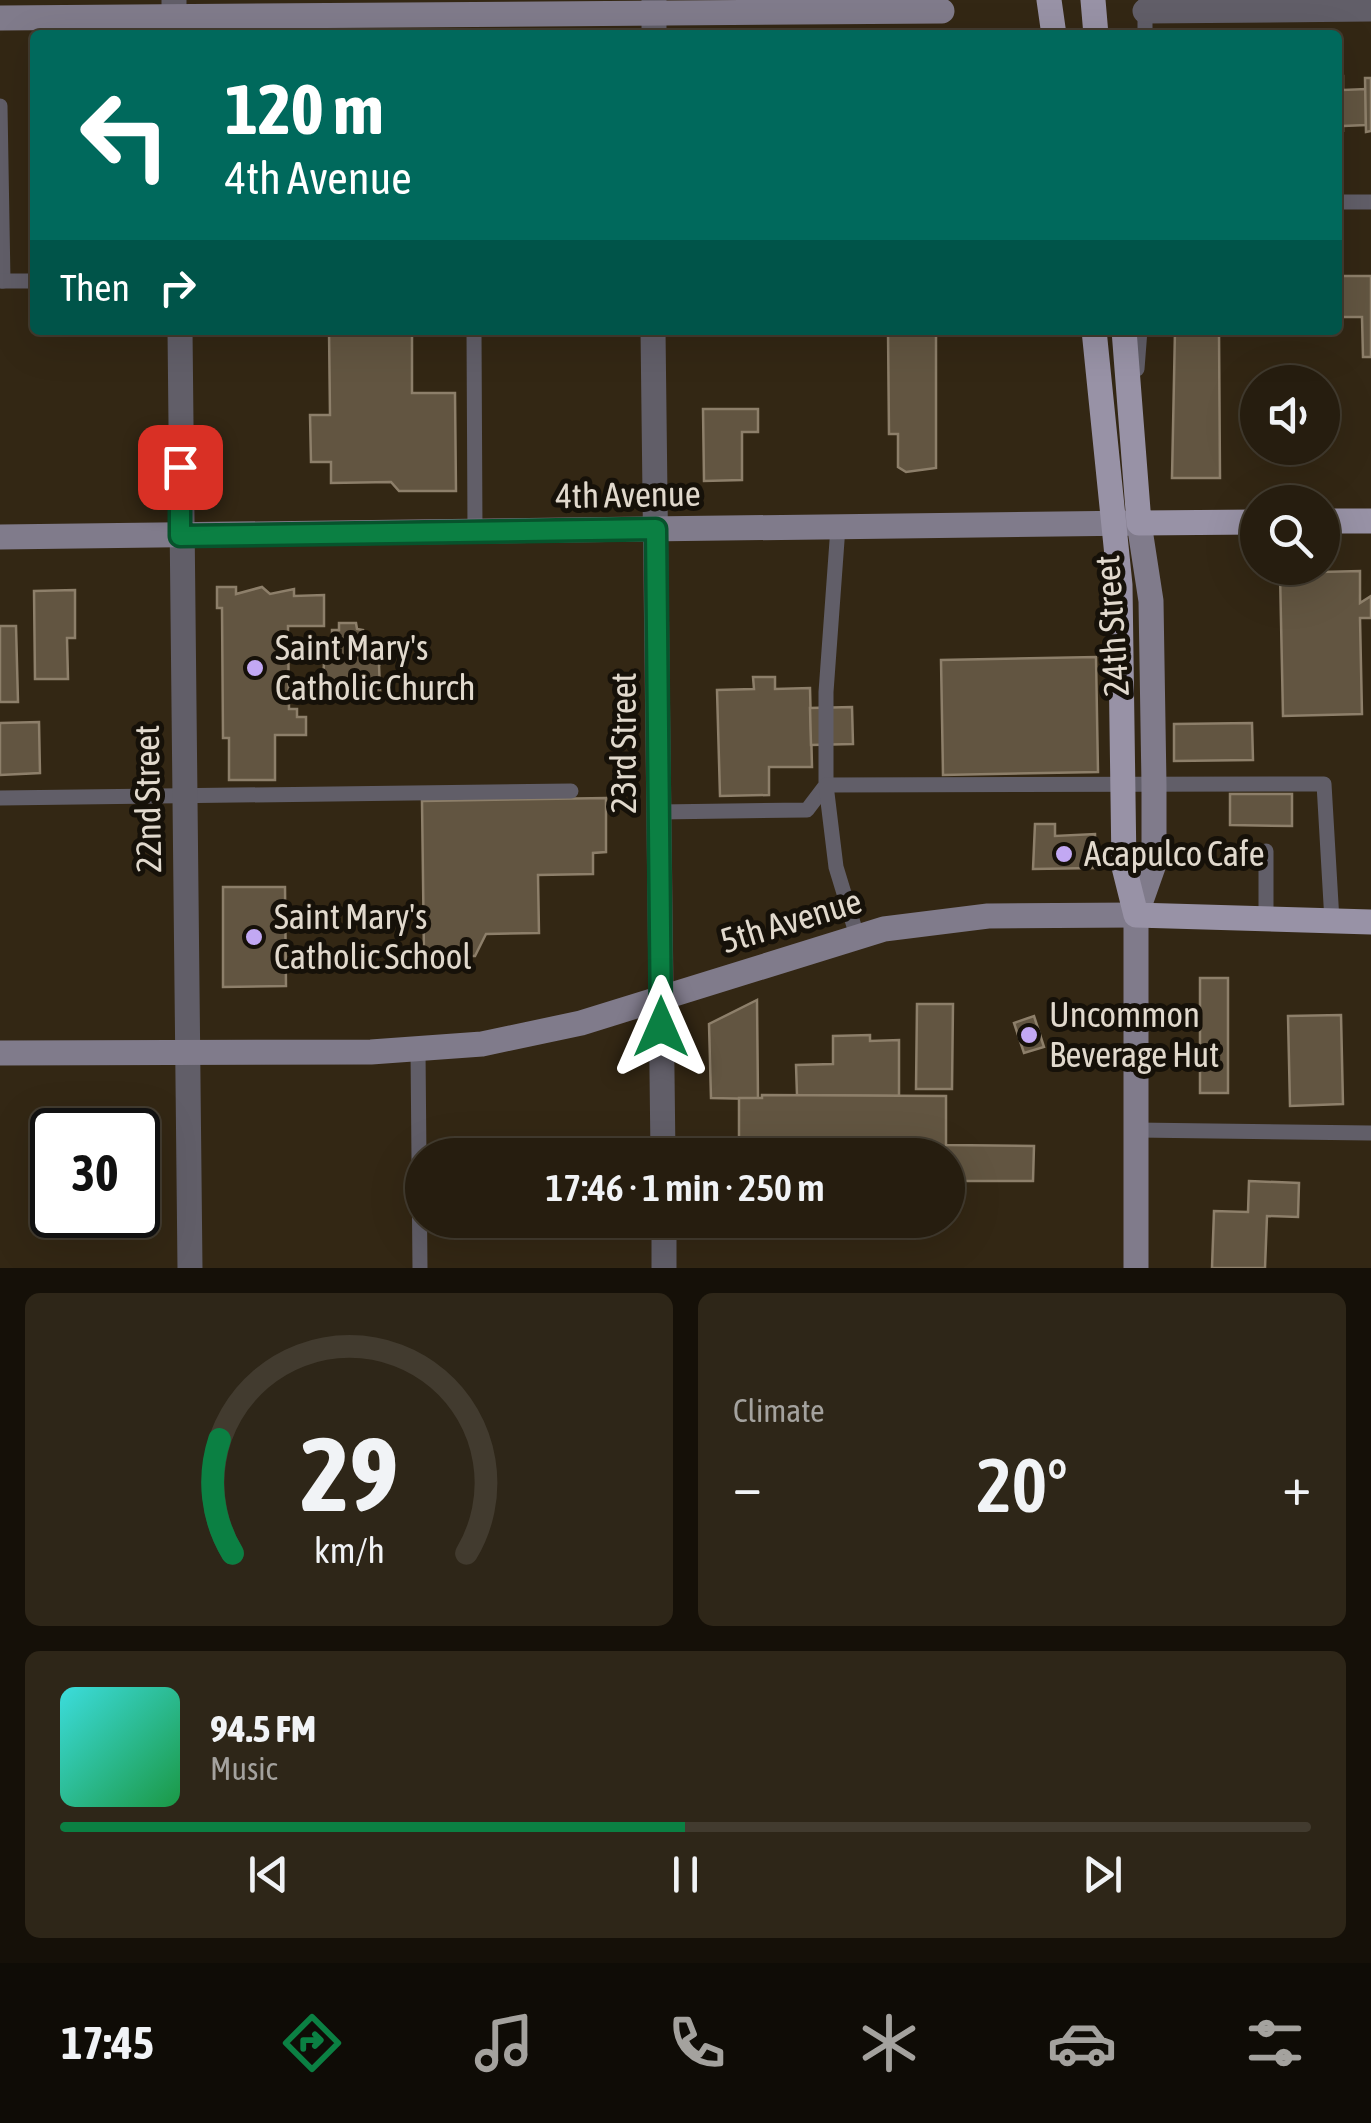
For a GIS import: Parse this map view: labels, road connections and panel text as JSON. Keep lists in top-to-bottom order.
{
  "streets": {
    "main road": ["4th Avenue", "24th Street", "5th Avenue"],
    "street": ["23rd Street", "22nd Street"]
  },
  "crossings": [
    ["4th Avenue", "24th Street"],
    ["4th Avenue", "23rd Street"],
    ["4th Avenue", "22nd Street"],
    ["24th Street", "5th Avenue"],
    ["23rd Street", "5th Avenue"],
    ["22nd Street", "5th Avenue"]
  ],
  "places": [
    "Saint Mary's Catholic Church",
    "Acapulco Cafe",
    "Saint Mary's Catholic School",
    "Uncommon Beverage Hut"
  ],
  "page": {
    "turn": ["120 m", "4th Avenue"],
    "then": "Then",
    "limit": "30",
    "trip": "17:46 · 1 min · 250 m",
    "tile": "Climate",
    "heat": ["−", "20°", "+"],
    "song": ["94.5 FM", "Music"],
    "tabs": "17:45",
    "gauge": ["29", "km/h"]
  }
}
